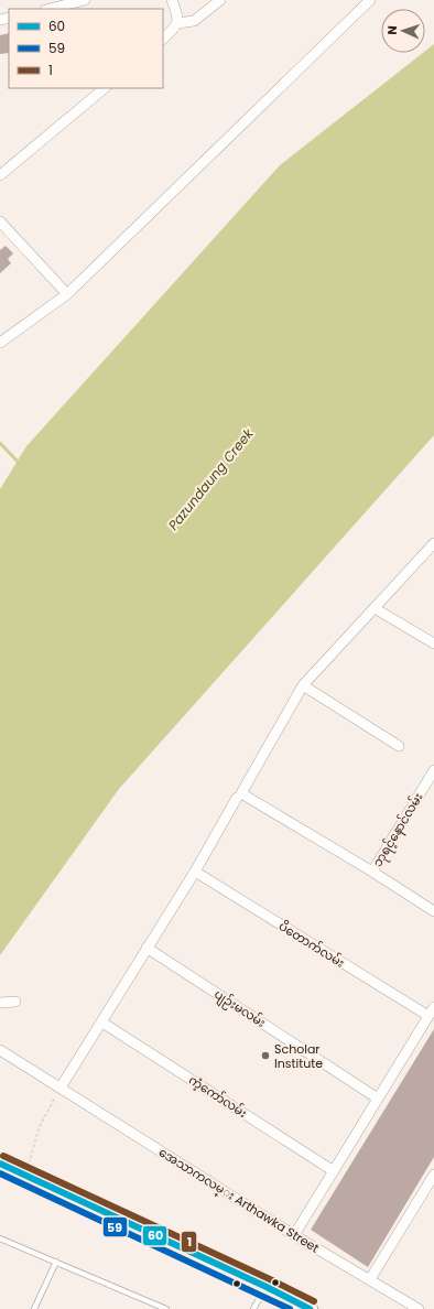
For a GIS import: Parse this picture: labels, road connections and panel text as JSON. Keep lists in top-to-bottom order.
{
  "streets": {
    "street": [
      "ဘုရင့်နောင်လမ်း",
      "ပိတောက်လမ်း",
      "ပျဉ်းမလမ်း",
      "ကံ့ကော်လမ်း",
      "အေသာကလမ္း Arthawka Street"
    ]
  },
  "water": ["Pazundaung Creek"],
  "places": ["Scholar Institute"],
  "lines": ["transit line 1", "transit line 60", "transit line 59"],
  "legend": ["60", "59", "1"],
  "north": "left"
}
